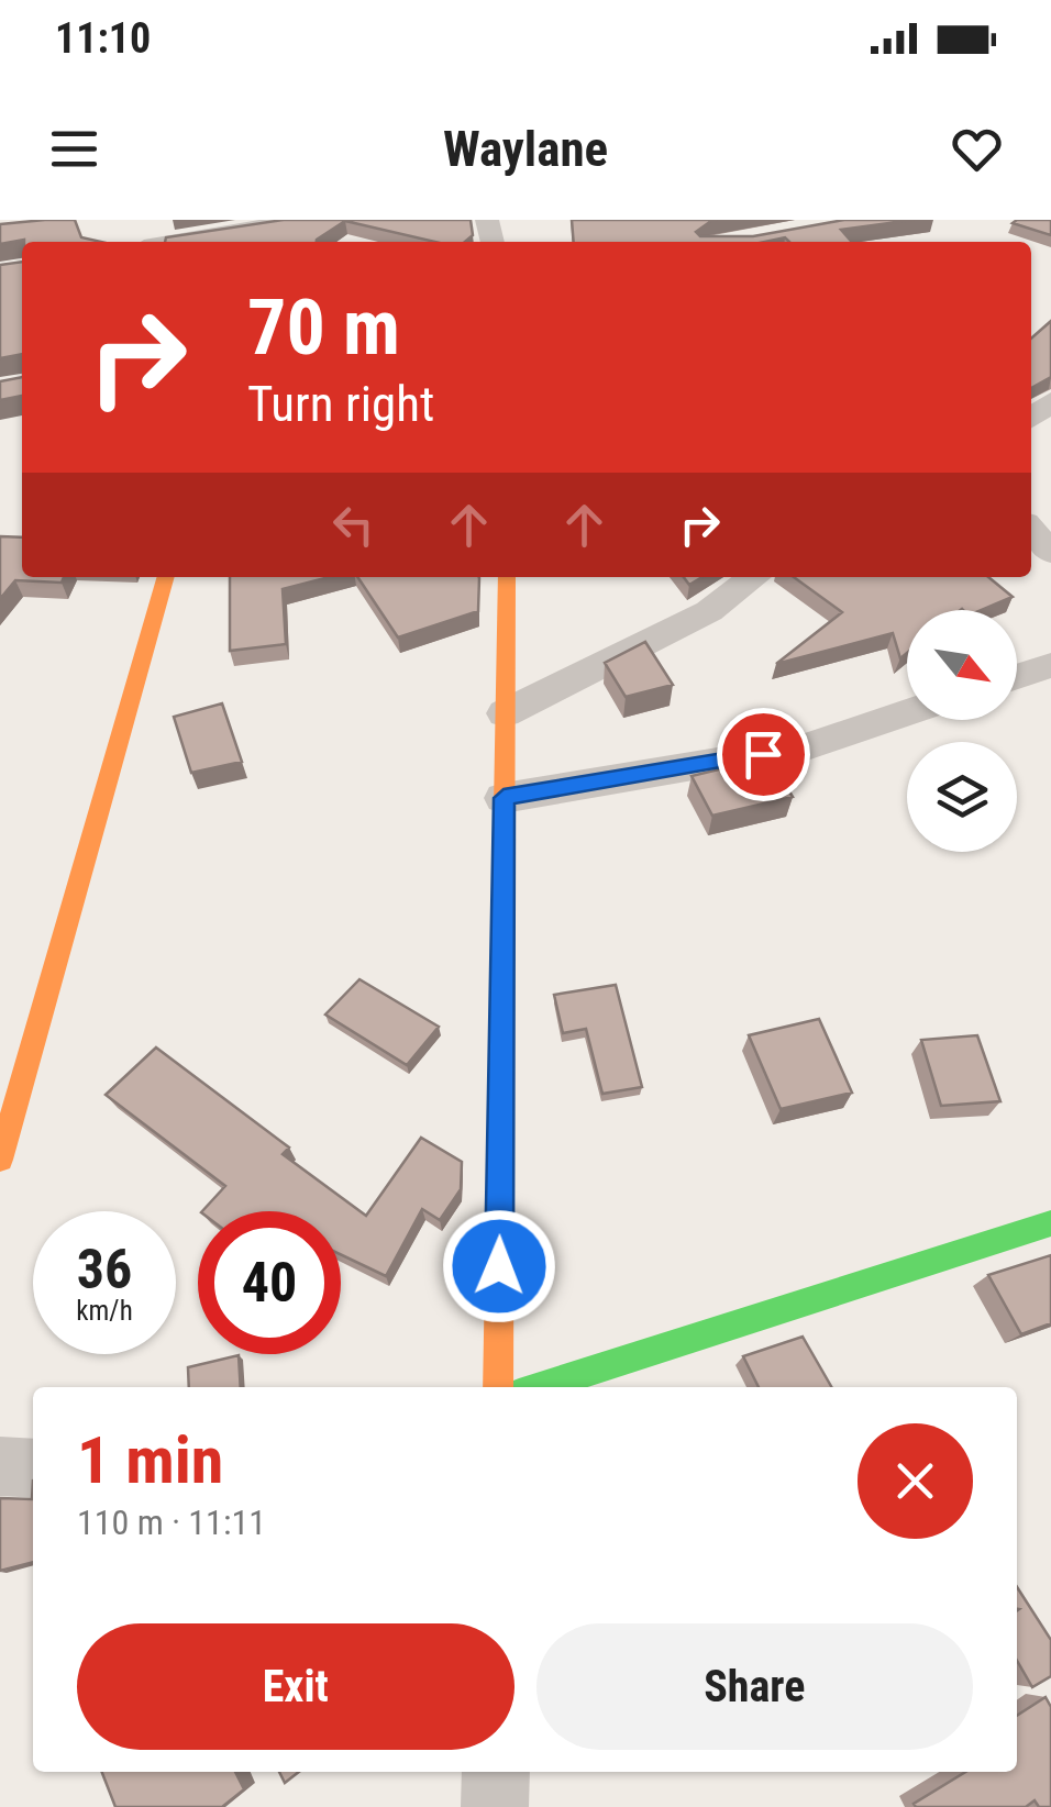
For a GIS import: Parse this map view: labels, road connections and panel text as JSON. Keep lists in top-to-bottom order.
{
  "north": "bottom right",
  "page": {
    "status": "11:10",
    "header": "Waylane",
    "turn": ["70 m", "Turn right"],
    "speed": "36 km/h",
    "limit": "40",
    "heading": ["1 min", "110 m · 11:11"],
    "buttons": ["Exit", "Share"]
  }
}
